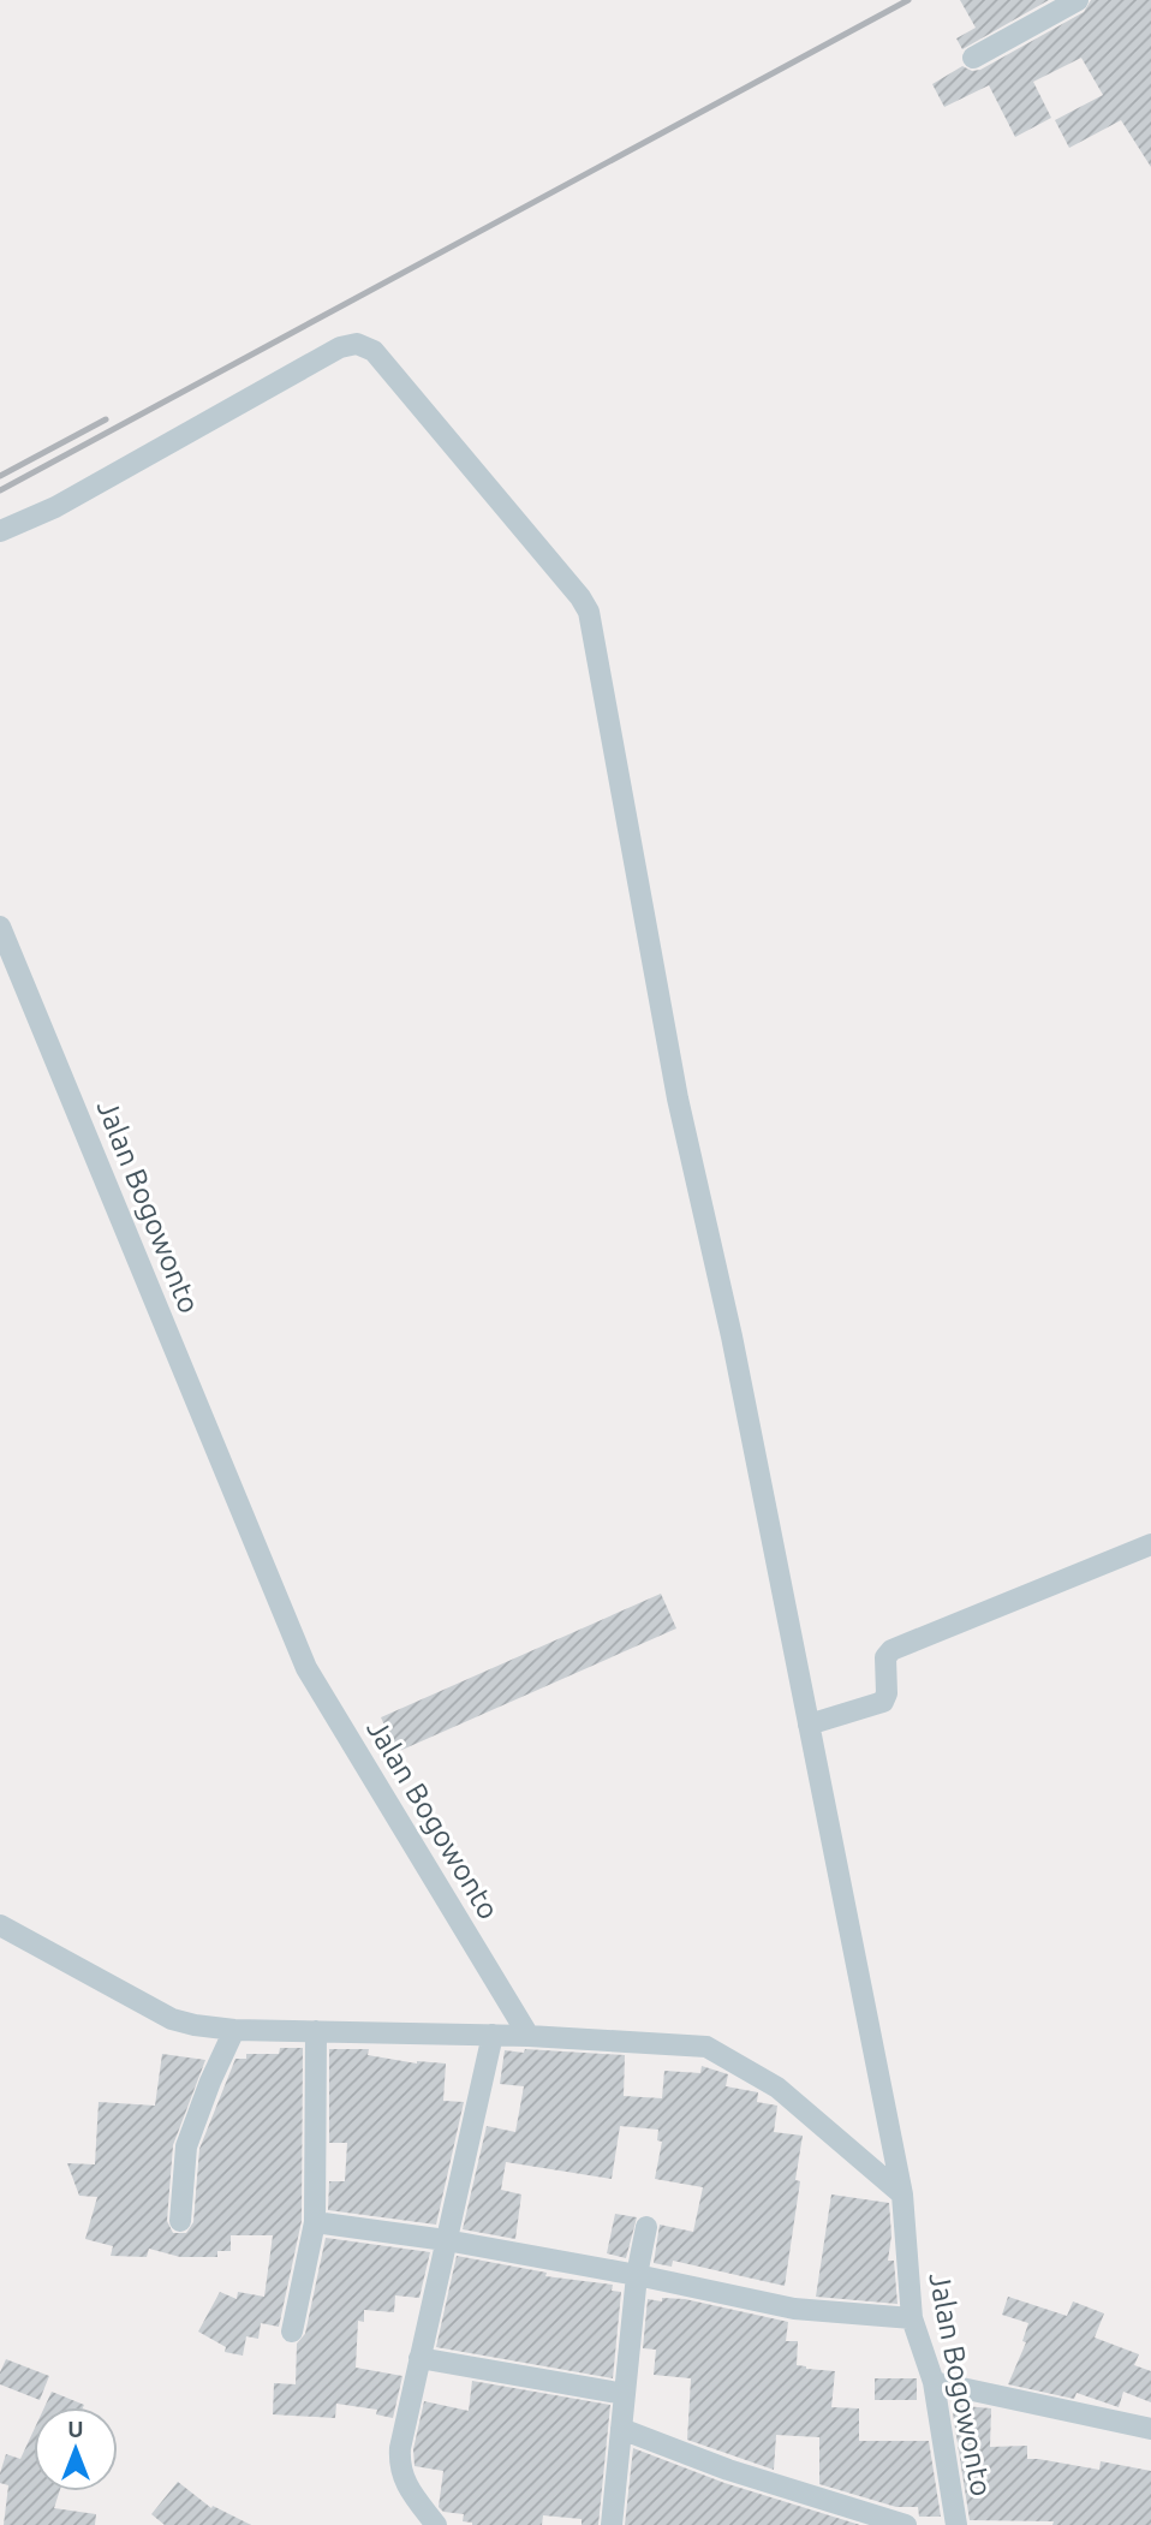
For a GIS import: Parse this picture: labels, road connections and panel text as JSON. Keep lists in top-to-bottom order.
{
  "streets": {
    "street": ["Jalan Bogowonto"]
  },
  "north": "top"
}
